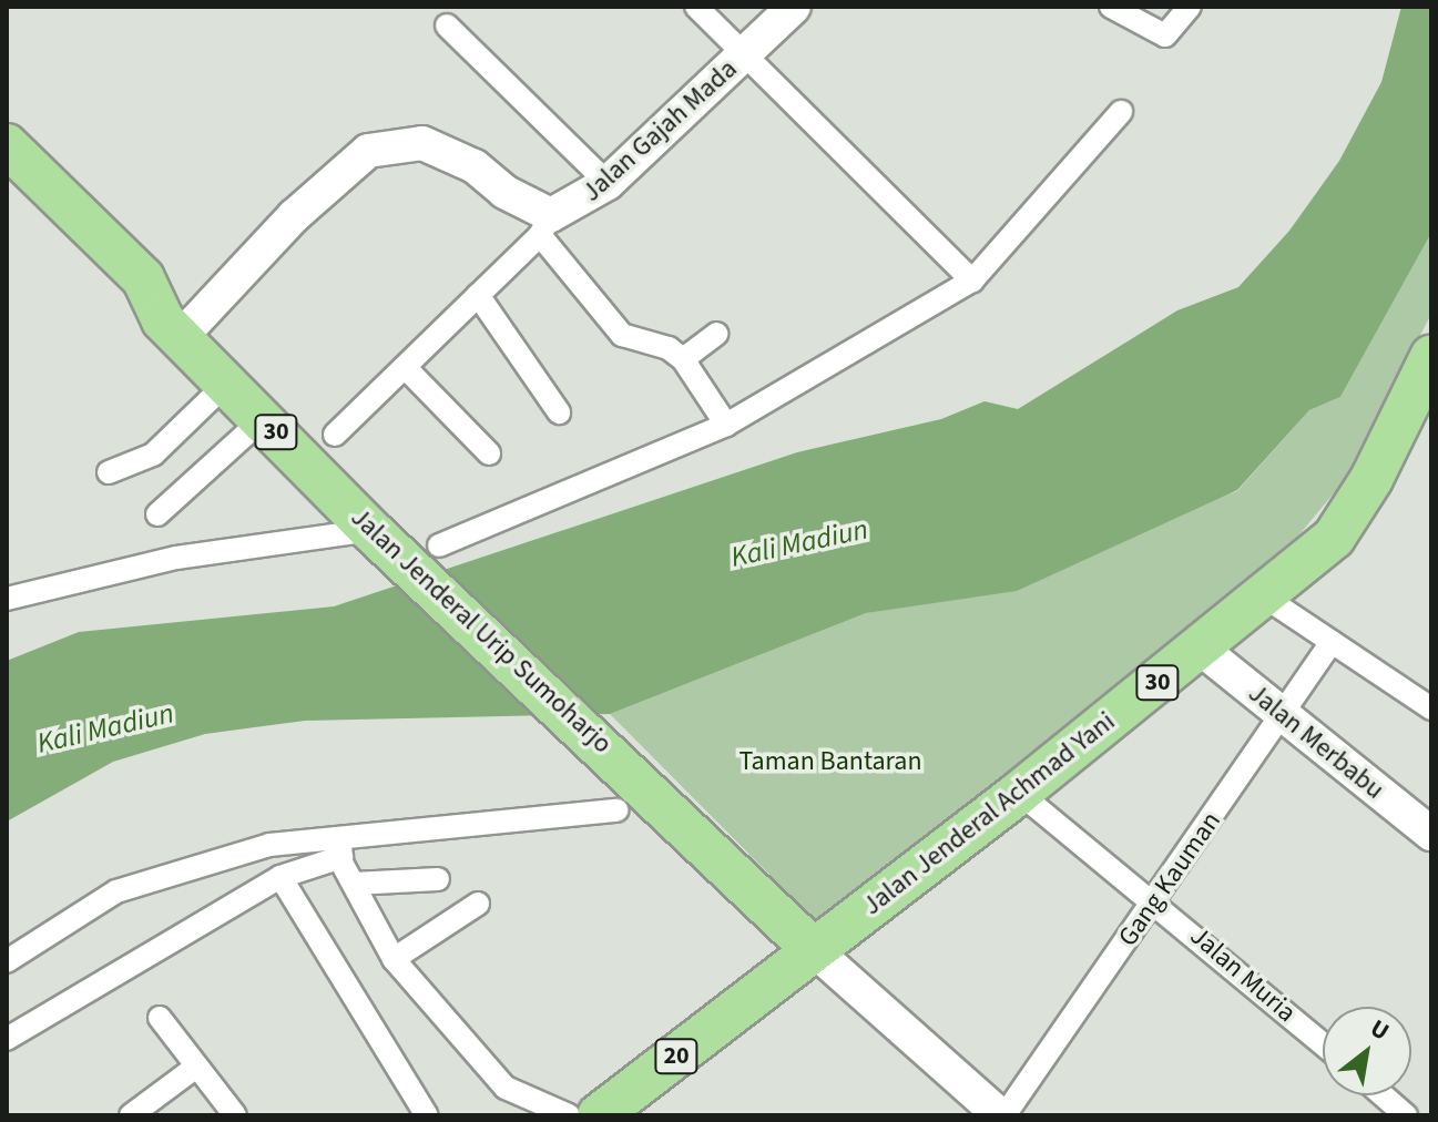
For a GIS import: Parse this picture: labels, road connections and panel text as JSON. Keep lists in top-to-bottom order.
{
  "streets": {
    "highway": [
      "30",
      "Jalan Jenderal Urip Sumoharjo",
      "Jalan Jenderal Achmad Yani",
      "20"
    ],
    "street": [
      "Jalan Gajah Mada",
      "Jalan Merbabu",
      "Gang Kauman",
      "Jalan Muria"
    ]
  },
  "crossings": [
    ["Jalan Gajah Mada", "Jalan Jenderal Urip Sumoharjo"],
    ["Jalan Jenderal Urip Sumoharjo", "Jalan Jenderal Achmad Yani"],
    ["Jalan Jenderal Urip Sumoharjo", "20"],
    ["Jalan Merbabu", "Jalan Jenderal Achmad Yani"],
    ["Jalan Merbabu", "Gang Kauman"],
    ["Jalan Jenderal Achmad Yani", "Jalan Muria"],
    ["Jalan Jenderal Achmad Yani", "20"],
    ["Gang Kauman", "Jalan Muria"]
  ],
  "water": ["Kali Madiun"],
  "parks": ["Taman Bantaran"],
  "north": "top right"
}
